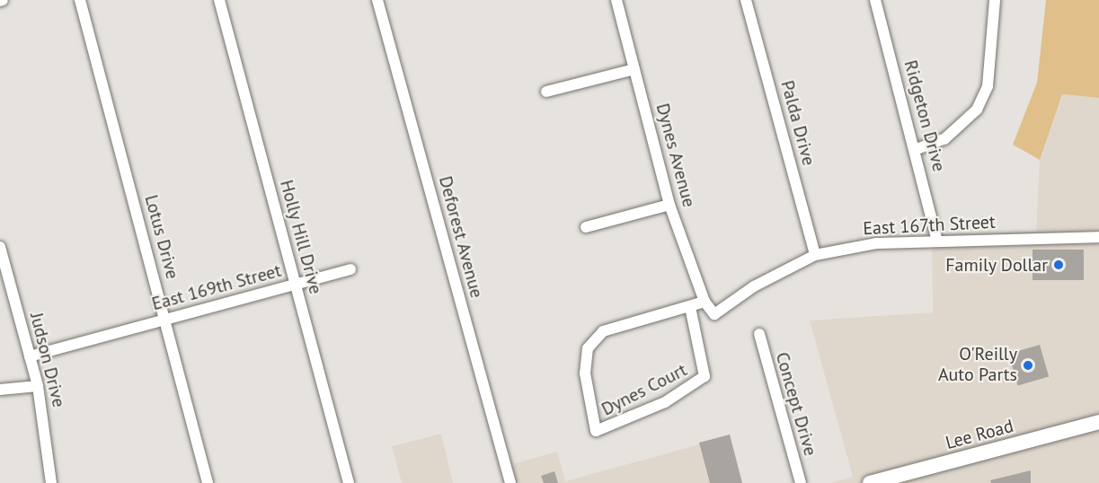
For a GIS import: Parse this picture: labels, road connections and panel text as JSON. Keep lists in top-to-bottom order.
{
  "streets": {
    "main road": ["Lee Road"],
    "street": [
      "Ridgeton Drive",
      "Palda Drive",
      "Dynes Avenue",
      "East 167th Street",
      "Lotus Drive",
      "Holly Hill Drive",
      "Deforest Avenue",
      "East 169th Street",
      "Judson Drive",
      "Dynes Court",
      "Concept Drive"
    ]
  },
  "crossings": [
    ["Ridgeton Drive", "East 167th Street"],
    ["Palda Drive", "East 167th Street"],
    ["Dynes Avenue", "East 167th Street"],
    ["Dynes Avenue", "Dynes Court"],
    ["Lotus Drive", "East 169th Street"],
    ["Holly Hill Drive", "East 169th Street"],
    ["East 169th Street", "Judson Drive"]
  ],
  "places": ["Family Dollar", "O'Reilly Auto Parts"]
}
